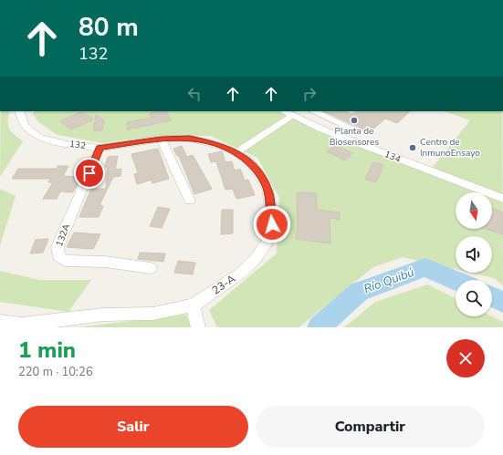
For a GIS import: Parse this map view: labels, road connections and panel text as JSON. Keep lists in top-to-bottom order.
{
  "streets": {
    "street": [
      "132",
      "134",
      "132A",
      "23-A"
    ]
  },
  "crossings": [
    ["132", "132A"],
    ["132", "23-A"]
  ],
  "water": ["Río Quibú"],
  "places": ["Planta de Biosensores", "Centro de InmunoEnsayo"],
  "north": "bottom",
  "page": {
    "turn": ["80 m", "132"],
    "heading": ["1 min", "220 m · 10:26"],
    "buttons": ["Salir", "Compartir"]
  }
}
